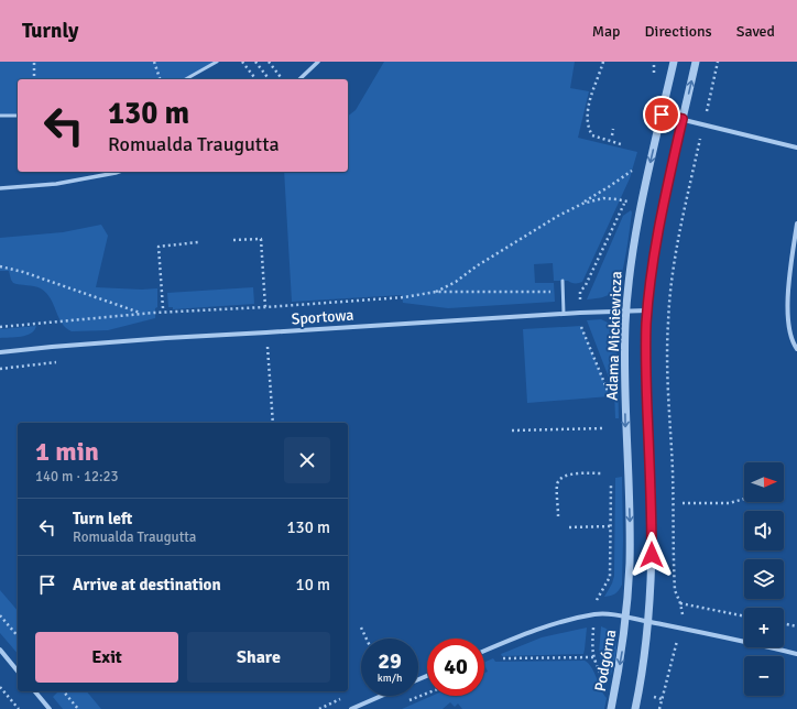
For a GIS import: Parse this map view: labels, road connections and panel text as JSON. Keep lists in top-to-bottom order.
{
  "streets": {
    "street": ["Sportowa", "Adama Mickiewicza", "Podgórna"]
  },
  "crossings": [
    ["Sportowa", "Adama Mickiewicza"],
    ["Adama Mickiewicza", "Podgórna"]
  ],
  "north": "right",
  "page": {
    "header": "Turnly",
    "nav": ["Map", "Directions", "Saved"],
    "turn": ["130 m", "Romualda Traugutta"],
    "heading": ["1 min", "140 m · 12:23"],
    "map_buttons": ["+", "−"],
    "list": [
      {
        "name": "Turn left",
        "note": "Romualda Traugutta",
        "value": "130 m"
      },
      {
        "name": "Arrive at destination",
        "value": "10 m"
      }
    ],
    "buttons": ["Exit", "Share"],
    "speed": "29 km/h",
    "limit": "40"
  }
}
